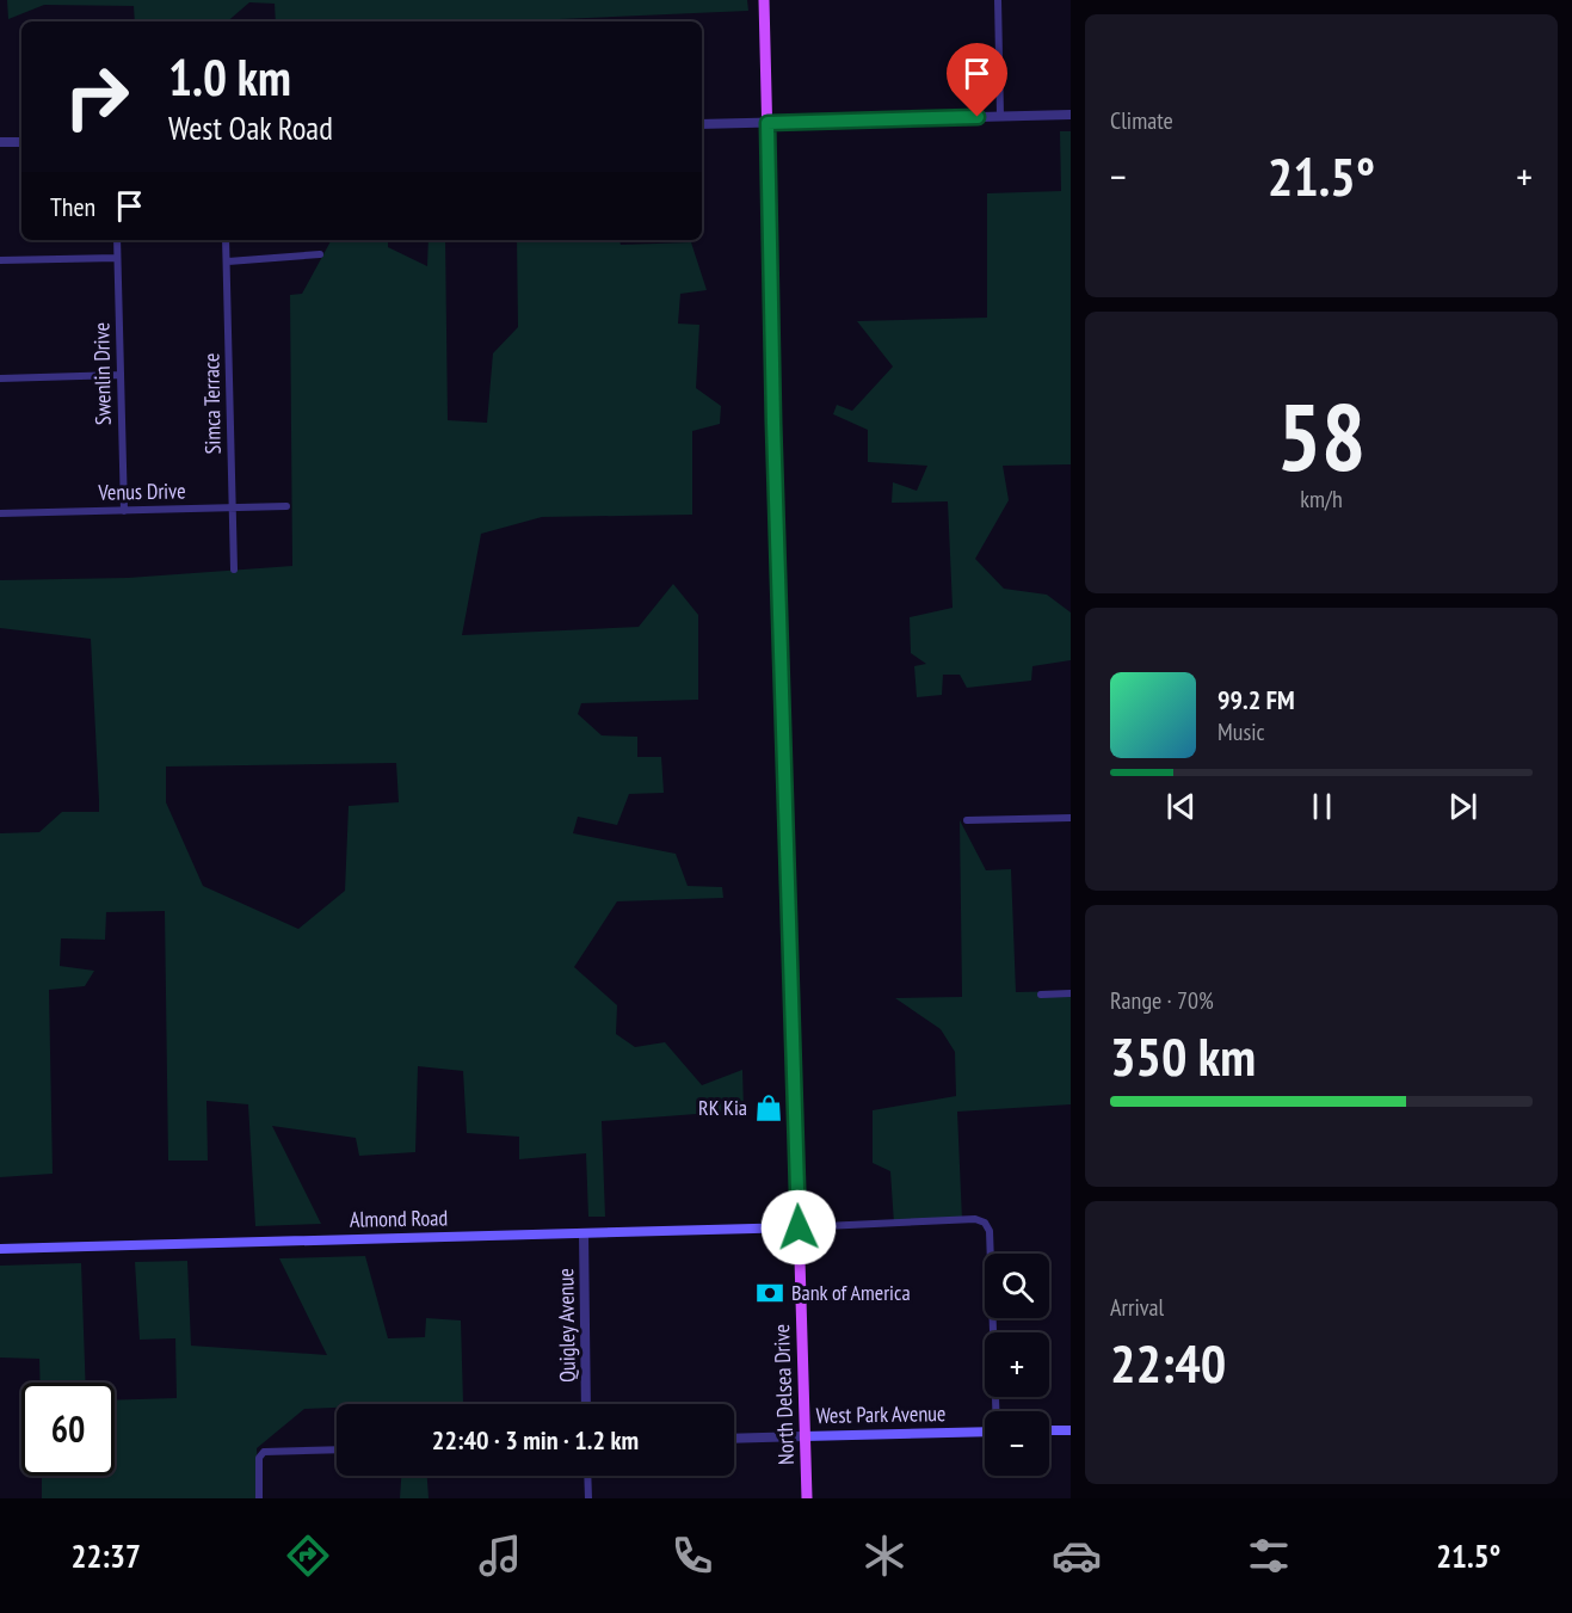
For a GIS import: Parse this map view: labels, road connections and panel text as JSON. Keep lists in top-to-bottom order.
{
  "streets": {
    "main road": ["Almond Road", "North Delsea Drive", "West Park Avenue"],
    "street": [
      "Swenlin Drive",
      "Simca Terrace",
      "Venus Drive",
      "Quigley Avenue"
    ]
  },
  "crossings": [
    ["Swenlin Drive", "Venus Drive"],
    ["Simca Terrace", "Venus Drive"],
    ["Almond Road", "Quigley Avenue"],
    ["Almond Road", "North Delsea Drive"],
    ["North Delsea Drive", "West Park Avenue"]
  ],
  "places": {
    "shop": ["RK Kia"],
    "bank": ["Bank of America"]
  },
  "page": {
    "tile": [
      "Climate",
      ["58", "km/h"],
      ["Range · 70%", "350 km"],
      ["Arrival", "22:40"]
    ],
    "turn": ["1.0 km", "West Oak Road"],
    "heat": ["−", "21.5°", "+"],
    "then": "Then",
    "song": ["99.2 FM", "Music"],
    "map_buttons": ["+", "−"],
    "limit": "60",
    "trip": "22:40 · 3 min · 1.2 km",
    "tabs": ["22:37", "21.5°"]
  }
}
